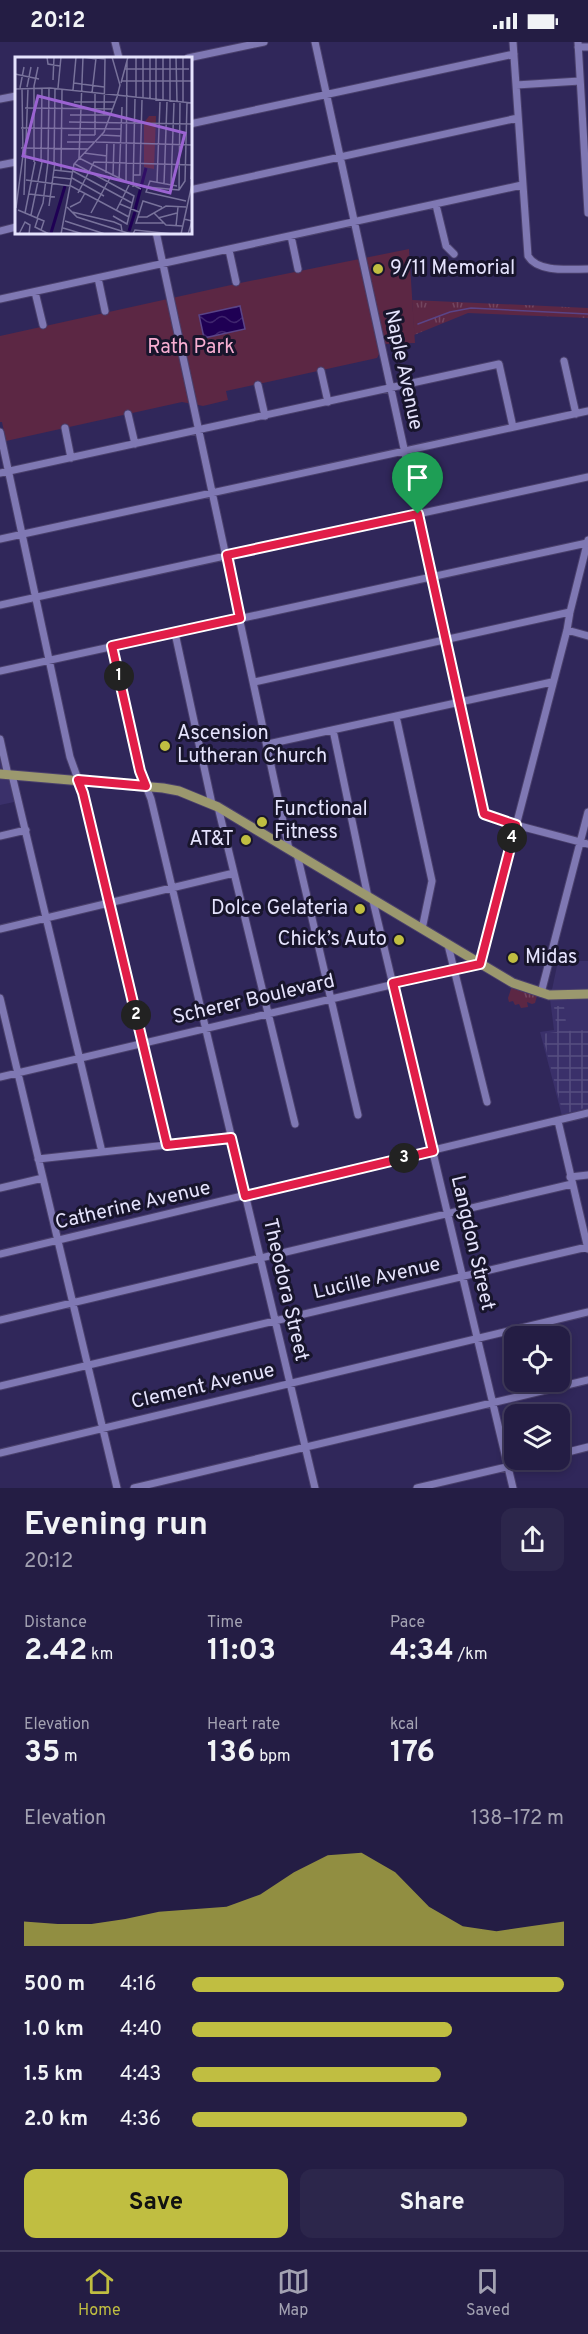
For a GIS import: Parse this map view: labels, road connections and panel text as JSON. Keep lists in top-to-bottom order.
{
  "streets": {
    "street": [
      "Naple Avenue",
      "Scherer Boulevard",
      "Catherine Avenue",
      "Langdon Street",
      "Lucille Avenue",
      "Theodora Street",
      "Clement Avenue"
    ]
  },
  "crossings": [
    ["Scherer Boulevard", "Langdon Street"],
    ["Scherer Boulevard", "Theodora Street"],
    ["Catherine Avenue", "Langdon Street"],
    ["Catherine Avenue", "Theodora Street"],
    ["Langdon Street", "Lucille Avenue"],
    ["Langdon Street", "Clement Avenue"],
    ["Lucille Avenue", "Theodora Street"],
    ["Theodora Street", "Clement Avenue"]
  ],
  "parks": ["Rath Park"],
  "places": [
    "9/11 Memorial",
    "Ascension Lutheran Church",
    "Functional Fitness",
    "AT&T",
    "Dolce Gelateria",
    "Chick’s Auto",
    "Midas"
  ],
  "page": {
    "status": "20:12",
    "pins": [
      "1",
      "4",
      "2",
      "3"
    ],
    "heading": ["Evening run", "20:12"],
    "stats": [
      ["Distance", "2.42 km"],
      ["Time", "11:03"],
      ["Pace", "4:34 /km"],
      ["Elevation", "35 m"],
      ["Heart rate", "136 bpm"],
      ["kcal", "176"]
    ],
    "chart": ["Elevation", "138–172 m"],
    "list": [
      {
        "name": "500 m",
        "note": "4:16"
      },
      {
        "name": "1.0 km",
        "note": "4:40"
      },
      {
        "name": "1.5 km",
        "note": "4:43"
      },
      {
        "name": "2.0 km",
        "note": "4:36"
      }
    ],
    "buttons": ["Save", "Share"],
    "tabs": ["Home", "Map", "Saved"]
  }
}
